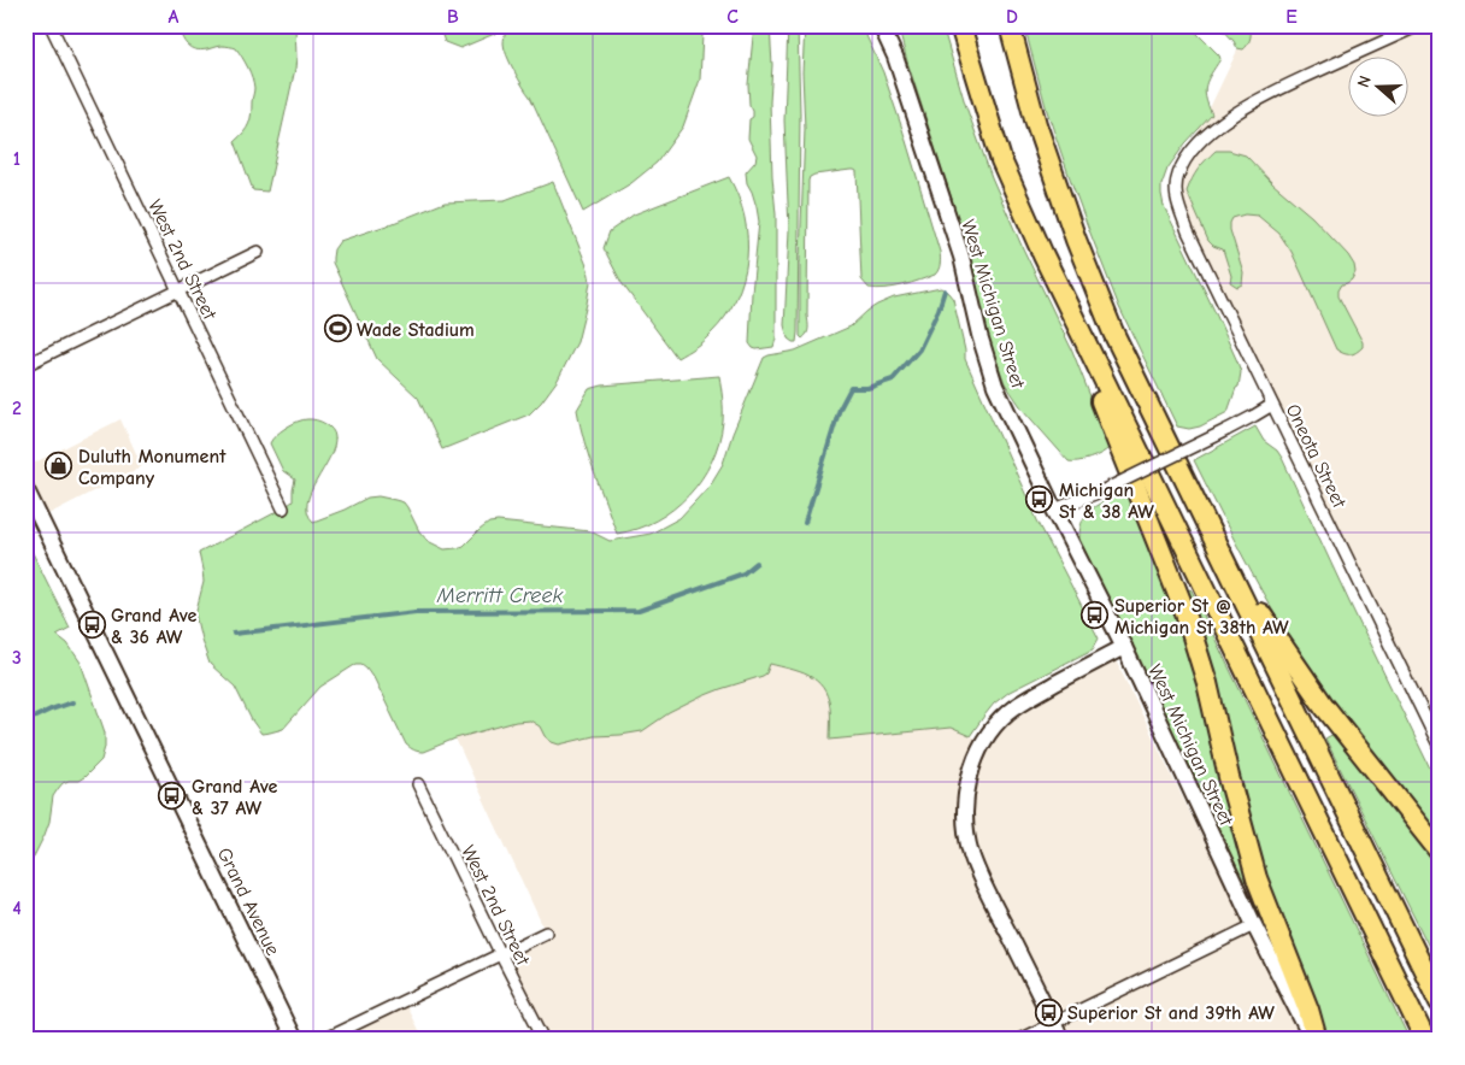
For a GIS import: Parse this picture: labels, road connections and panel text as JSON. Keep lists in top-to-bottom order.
{
  "streets": {
    "street": [
      "West 2nd Street",
      "West Michigan Street",
      "Oneota Street",
      "Grand Avenue"
    ]
  },
  "water": ["Merritt Creek"],
  "places": {
    "sports": ["Wade Stadium"],
    "shop": ["Duluth Monument Company"],
    "bus stop": [
      "Michigan St & 38 AW",
      "Superior St @ Michigan St 38th AW",
      "Grand Ave & 36 AW",
      "Grand Ave & 37 AW",
      "Superior St and 39th AW"
    ]
  },
  "north": "left",
  "grid": {
    "columns": [
      "A",
      "B",
      "C",
      "D",
      "E"
    ],
    "rows": [
      "1",
      "2",
      "3",
      "4"
    ]
  }
}
